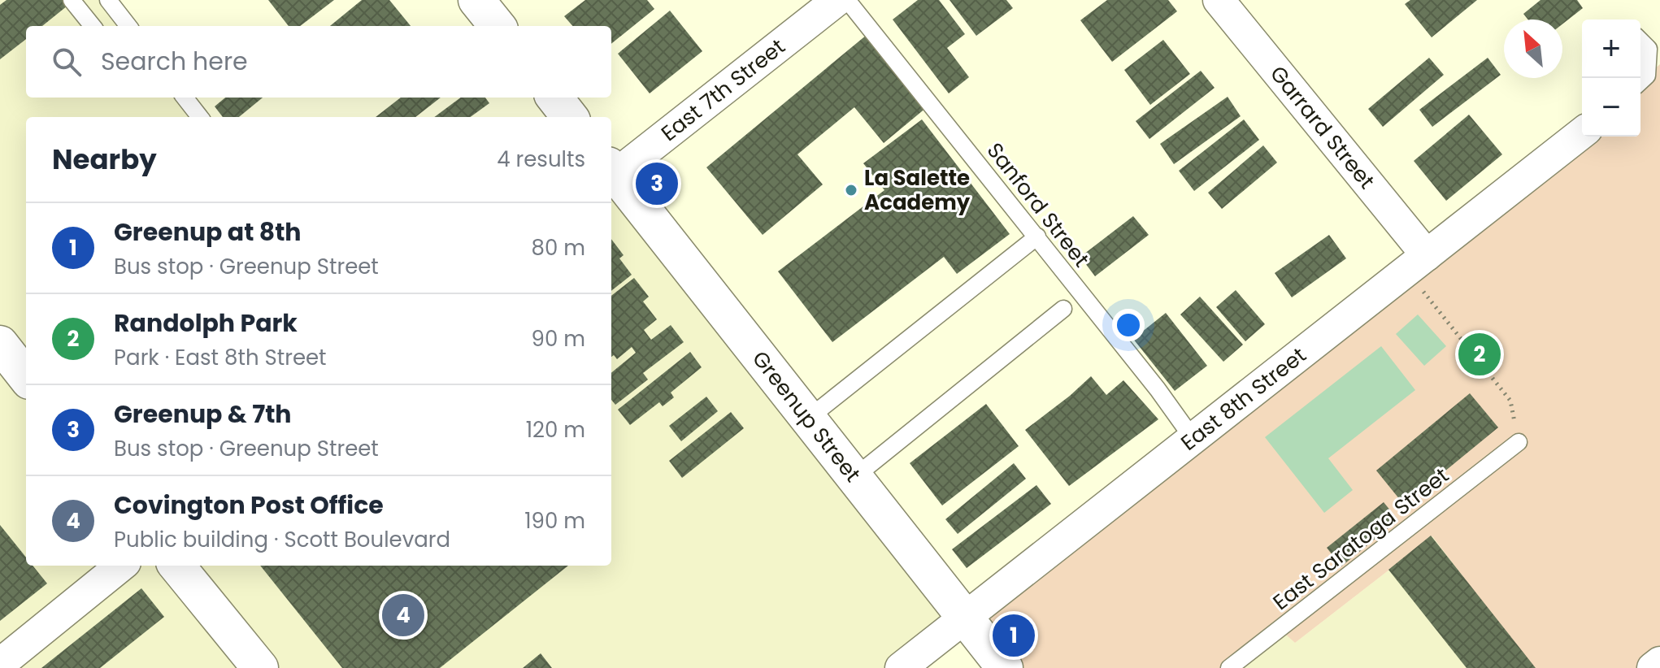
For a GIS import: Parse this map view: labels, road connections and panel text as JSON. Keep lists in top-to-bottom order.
{
  "streets": {
    "main road": ["Greenup Street"],
    "street": ["East 7th Street", "Garrard Street", "East 8th Street"],
    "lane": ["Sanford Street", "East Saratoga Street"]
  },
  "crossings": [
    ["Garrard Street", "East 8th Street"],
    ["Sanford Street", "East 8th Street"],
    ["East 8th Street", "Greenup Street"]
  ],
  "places": ["La Salette Academy"],
  "north": "top left",
  "page": {
    "map_buttons": ["+", "−"],
    "search": "Search here",
    "heading": ["Nearby", "4 results"],
    "pins": [
      "3",
      "2",
      "4",
      "1"
    ],
    "list": [
      {
        "mark": "1",
        "name": "Greenup at 8th",
        "note": "Bus stop · Greenup Street",
        "value": "80 m"
      },
      {
        "mark": "2",
        "name": "Randolph Park",
        "note": "Park · East 8th Street",
        "value": "90 m"
      },
      {
        "mark": "3",
        "name": "Greenup & 7th",
        "note": "Bus stop · Greenup Street",
        "value": "120 m"
      },
      {
        "mark": "4",
        "name": "Covington Post Office",
        "note": "Public building · Scott Boulevard",
        "value": "190 m"
      }
    ]
  }
}
